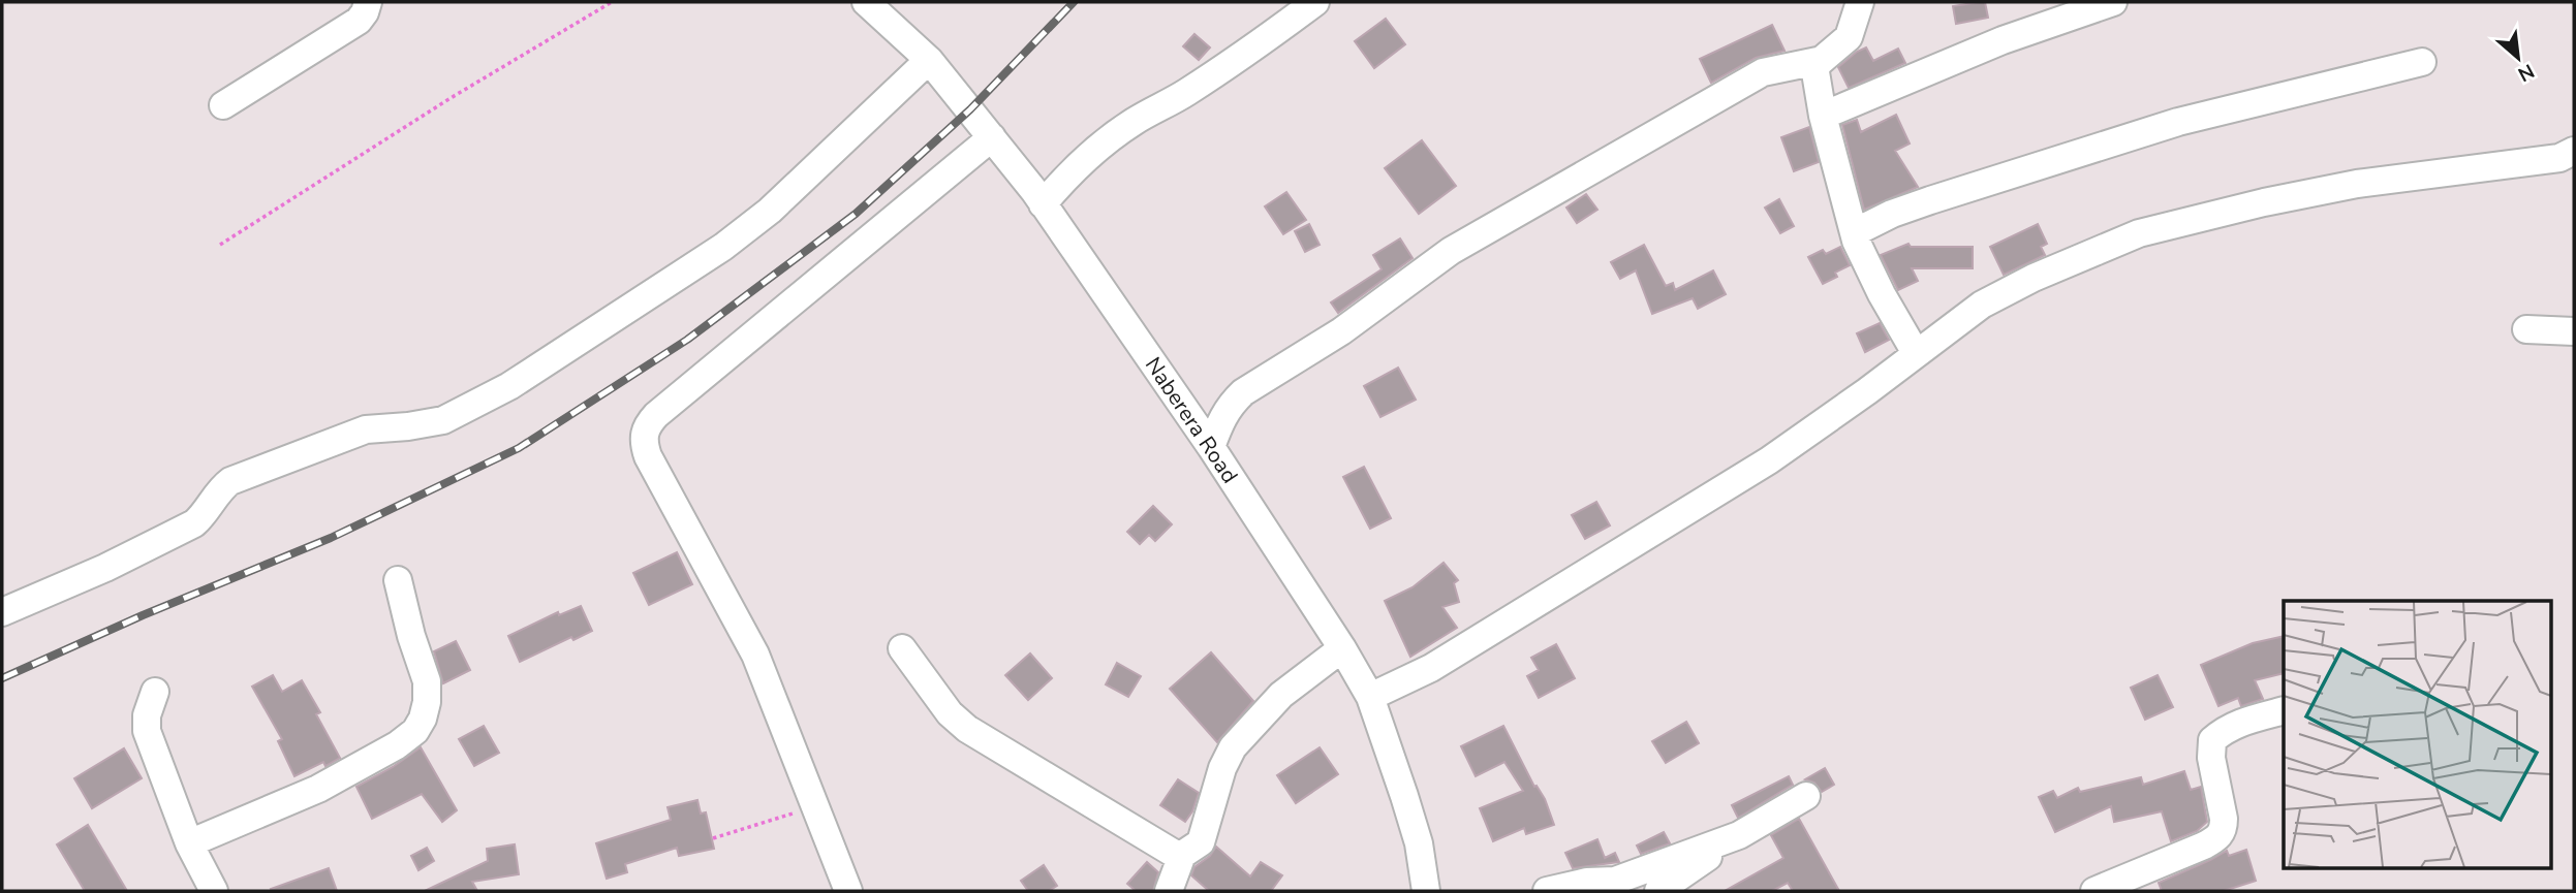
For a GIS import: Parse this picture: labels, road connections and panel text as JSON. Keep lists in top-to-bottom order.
{
  "streets": {
    "street": ["Naberera Road"]
  },
  "north": "bottom right"
}
